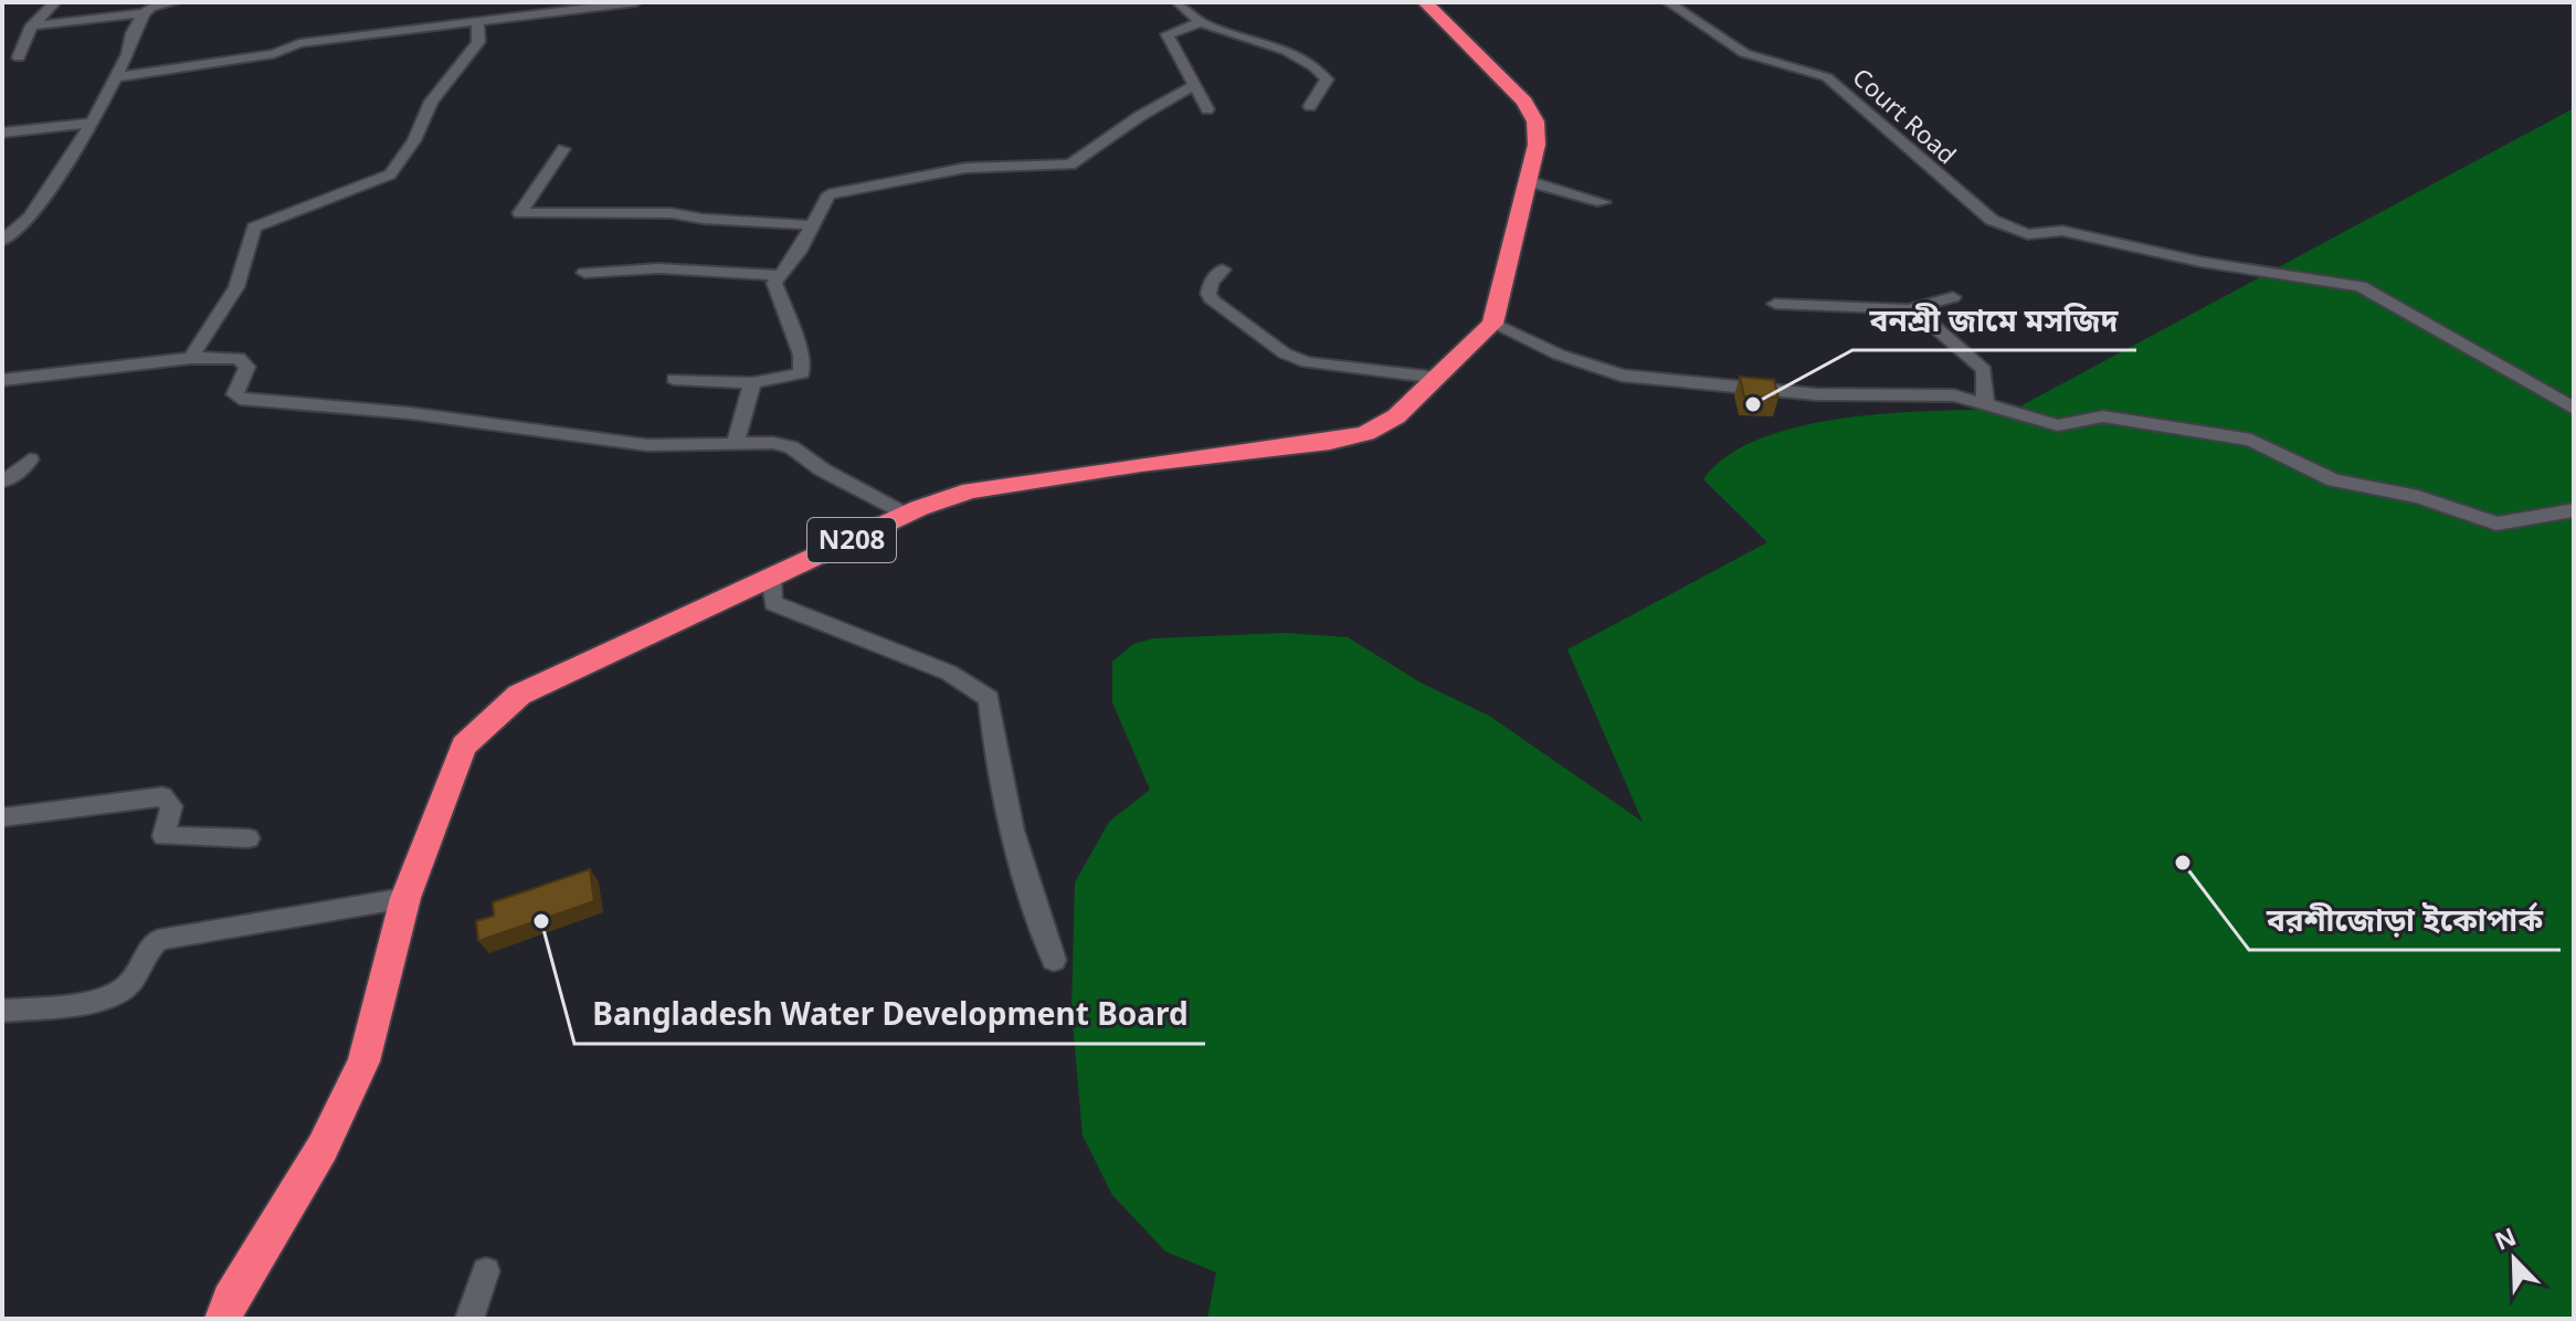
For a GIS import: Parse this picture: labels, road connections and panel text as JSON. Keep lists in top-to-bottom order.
{
  "streets": {
    "highway": ["N208"],
    "street": ["Court Road"]
  },
  "places": ["বনশ্রী জামে মসজিদ", "বরশীজোড়া ইকোপার্ক", "Bangladesh Water Development Board"],
  "north": "top left"
}
